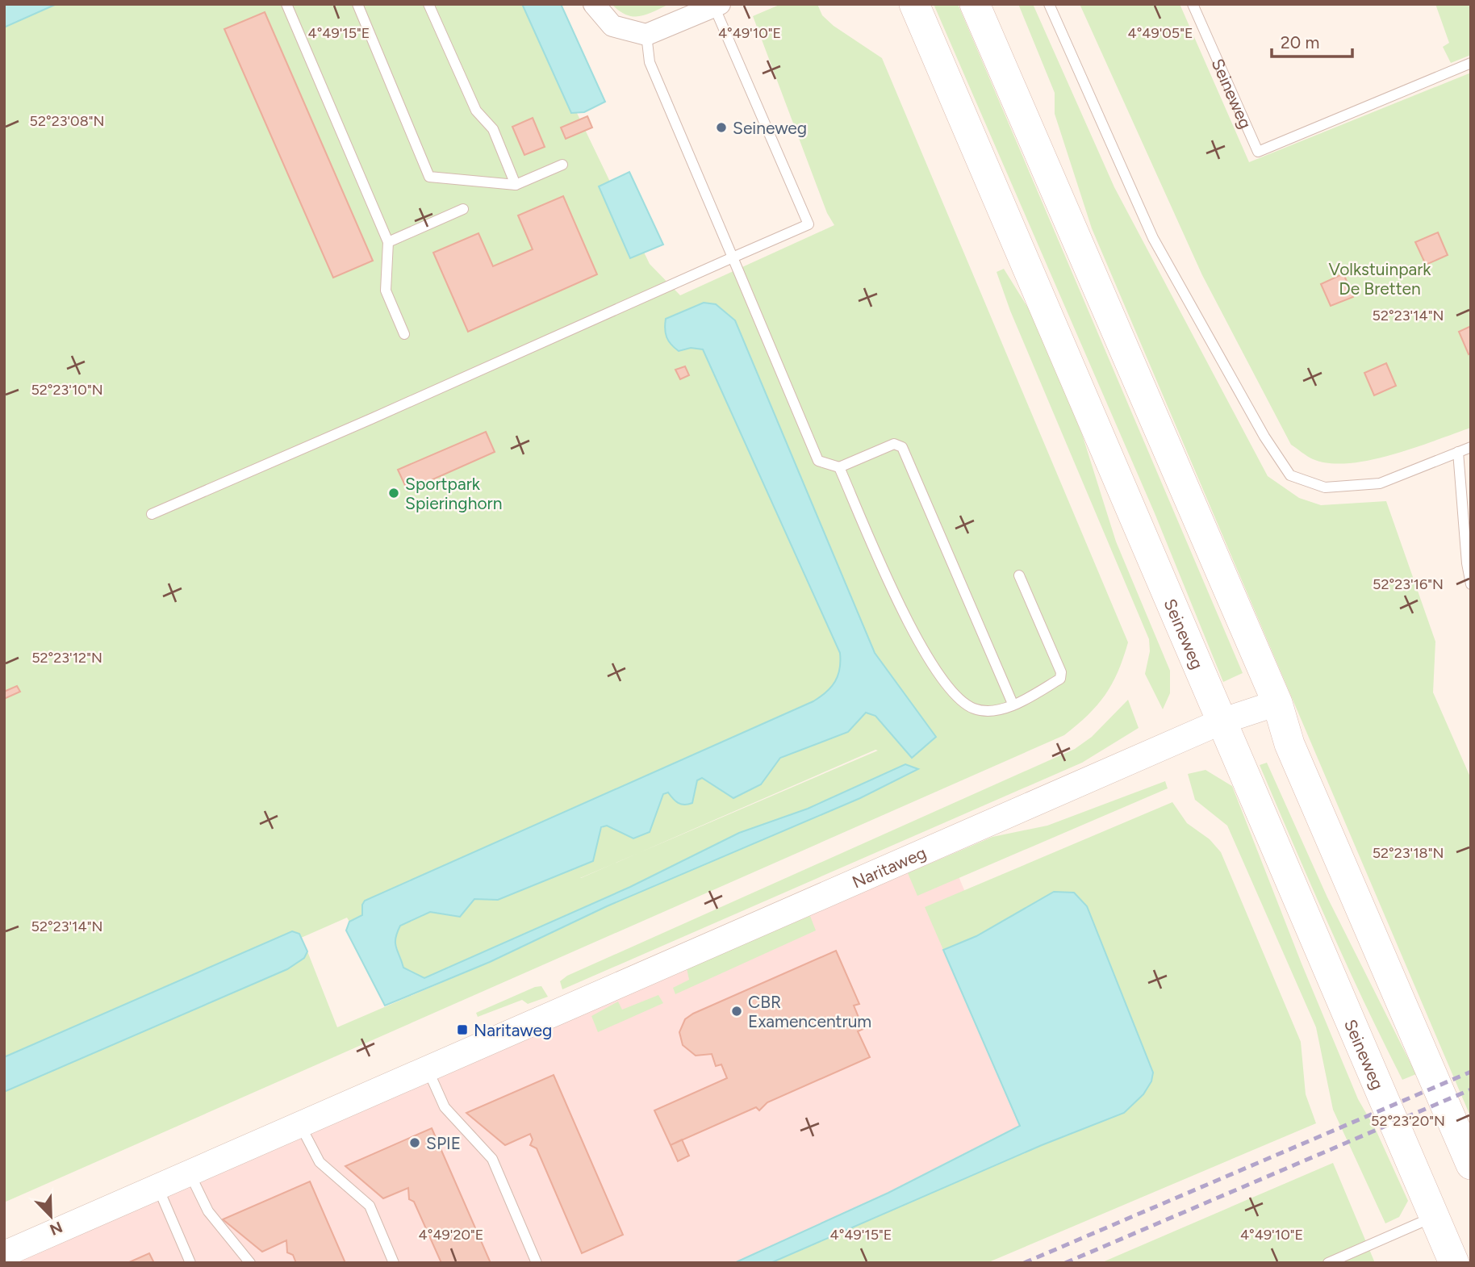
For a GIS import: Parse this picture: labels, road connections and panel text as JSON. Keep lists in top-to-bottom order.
{
  "streets": {
    "main road": ["Seineweg"],
    "street": ["Naritaweg"]
  },
  "crossings": [
    ["Seineweg", "Naritaweg"]
  ],
  "parks": ["Volkstuinpark De Bretten"],
  "places": {
    "other": [
      "Seineweg",
      "Sportpark Spieringhorn",
      "CBR Examencentrum",
      "SPIE"
    ],
    "transit": ["Naritaweg"]
  },
  "scale_bar": "20 m",
  "north": "bottom right",
  "coordinates": [
    "4°49'15\"E",
    "4°49'10\"E",
    "4°49'05\"E",
    "52°23'08\"N",
    "52°23'14\"N",
    "52°23'10\"N",
    "52°23'16\"N",
    "52°23'12\"N",
    "52°23'18\"N",
    "52°23'20\"N",
    "4°49'20\"E"
  ]
}
